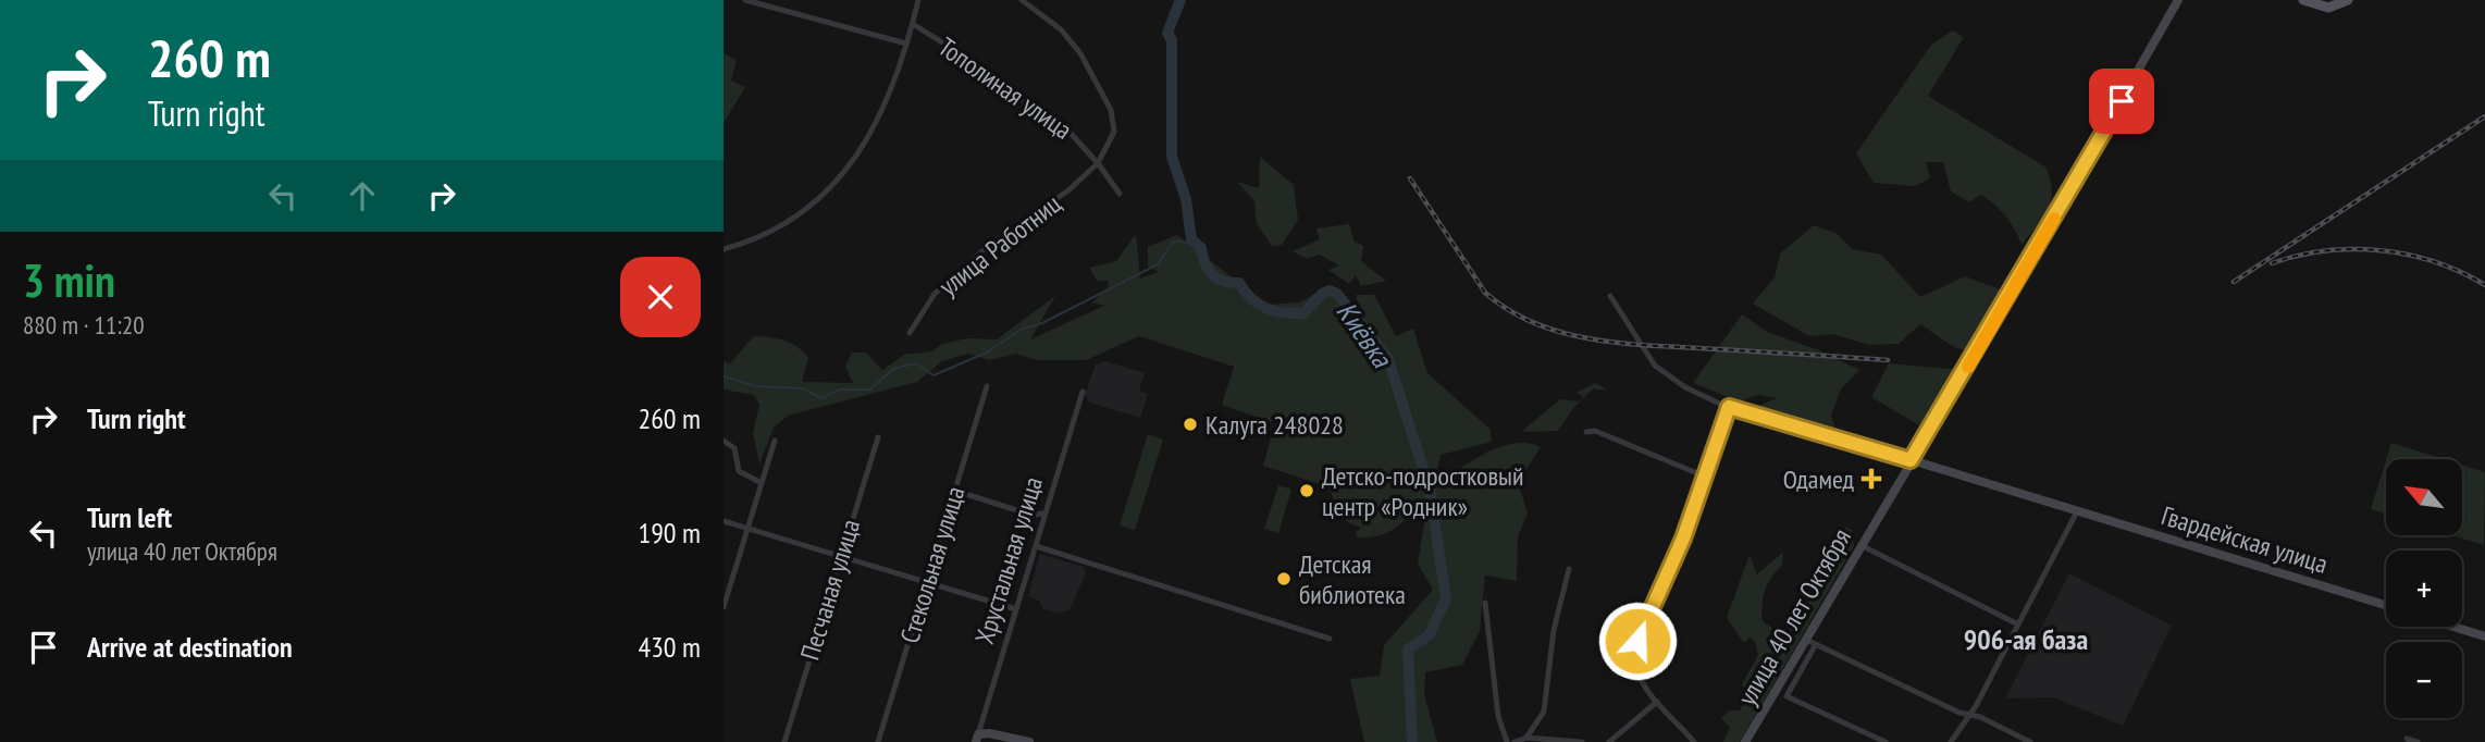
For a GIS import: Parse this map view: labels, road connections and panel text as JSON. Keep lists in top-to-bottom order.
{
  "streets": {
    "main road": ["Гвардейская улица", "улица 40 лет Октября"],
    "street": [
      "Тополиная улица",
      "улица Работниц",
      "Хрустальная улица",
      "Стекольная улица",
      "Песчаная улица"
    ]
  },
  "crossings": [
    ["Тополиная улица", "улица Работниц"],
    ["Гвардейская улица", "улица 40 лет Октября"]
  ],
  "districts": ["906-ая база"],
  "water": ["Киёвка"],
  "places": {
    "other": ["Калуга 248028", "Детско-подростковый центр «Родник»", "Детская библиотека"],
    "health": ["Одамед"]
  },
  "north": "top left",
  "page": {
    "turn": ["260 m", "Turn right"],
    "heading": ["3 min", "880 m · 11:20"],
    "list": [
      {
        "name": "Turn right",
        "value": "260 m"
      },
      {
        "name": "Turn left",
        "note": "улица 40 лет Октября",
        "value": "190 m"
      },
      {
        "name": "Arrive at destination",
        "value": "430 m"
      }
    ],
    "map_buttons": ["+", "−"]
  }
}
